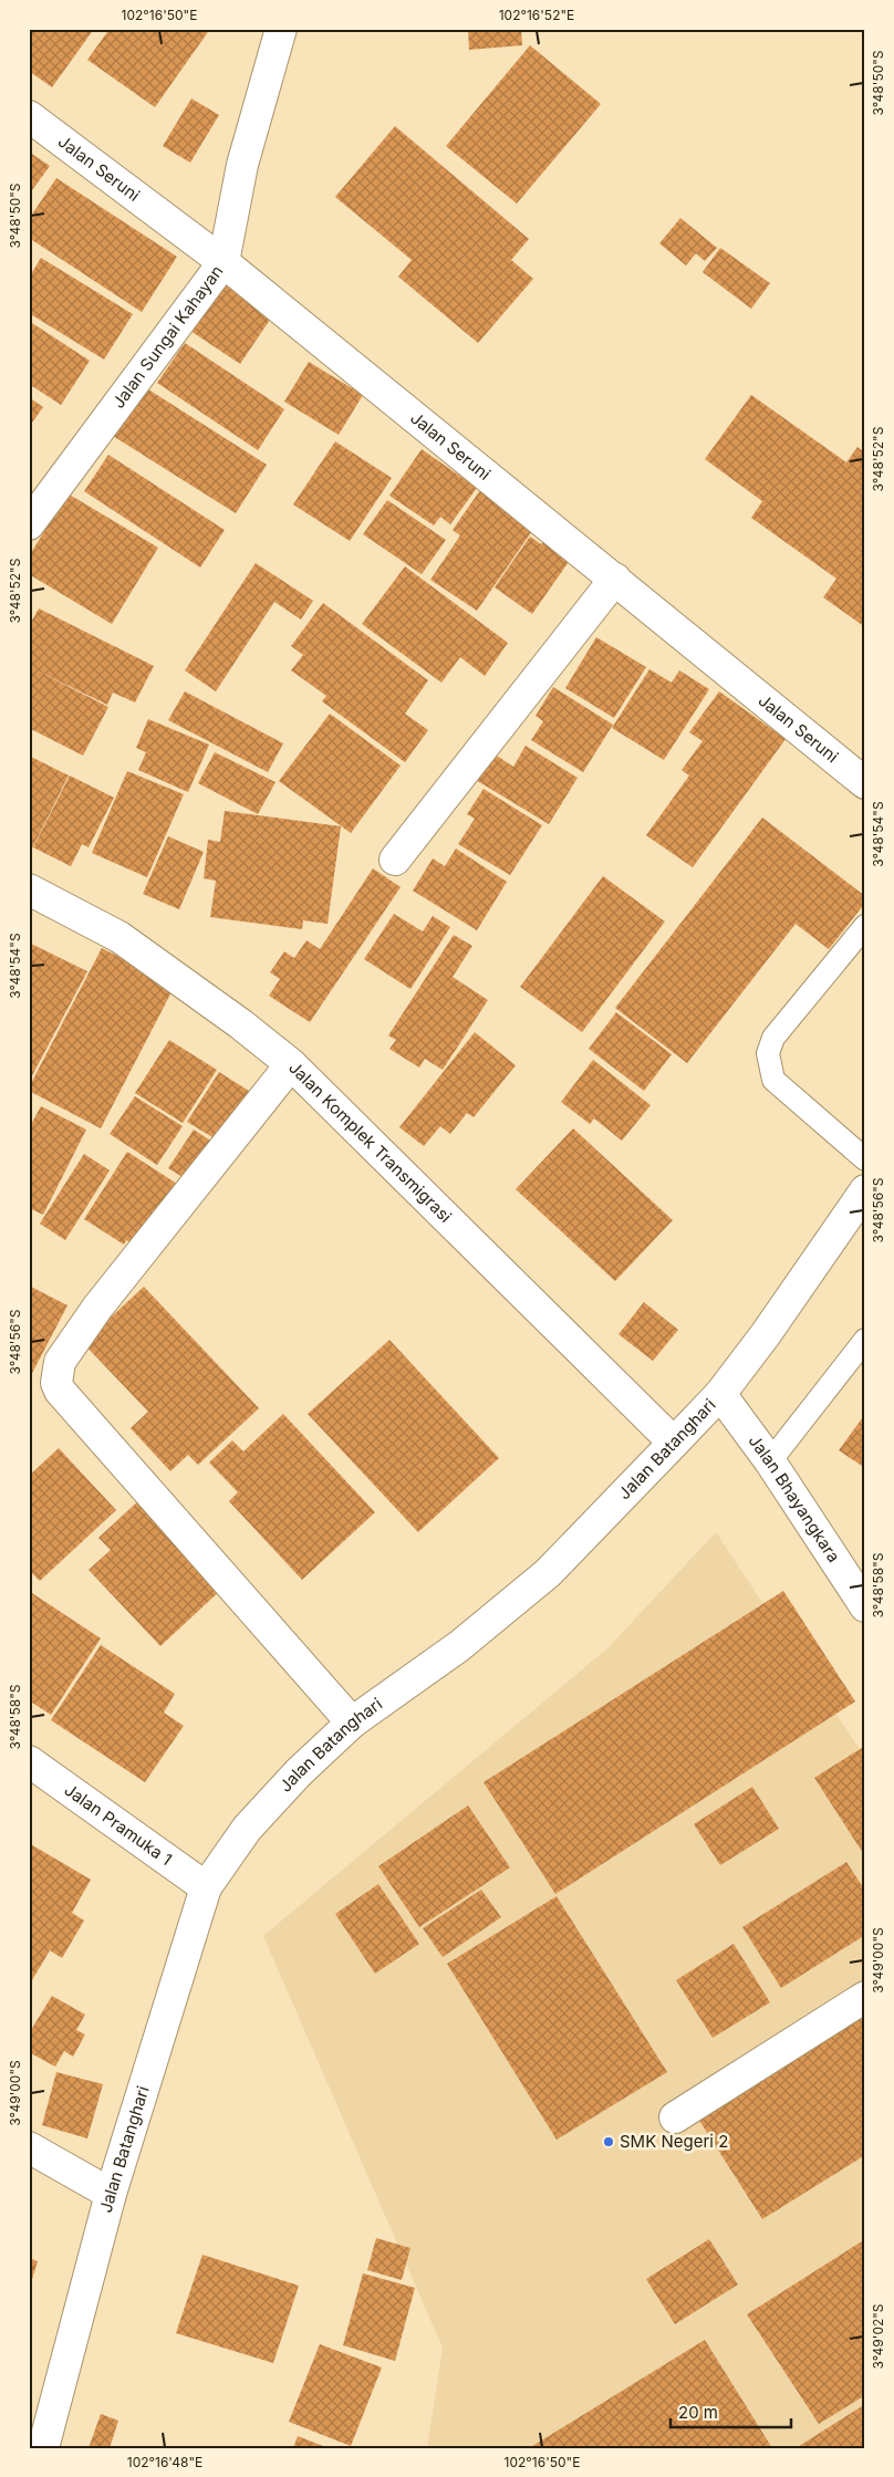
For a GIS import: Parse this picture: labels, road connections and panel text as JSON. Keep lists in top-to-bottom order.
{
  "streets": {
    "street": [
      "Jalan Seruni",
      "Jalan Sungai Kahayan",
      "Jalan Komplek Transmigrasi",
      "Jalan Batanghari",
      "Jalan Bhayangkara",
      "Jalan Pramuka 1"
    ]
  },
  "crossings": [
    ["Jalan Seruni", "Jalan Sungai Kahayan"],
    ["Jalan Komplek Transmigrasi", "Jalan Batanghari"],
    ["Jalan Batanghari", "Jalan Bhayangkara"],
    ["Jalan Batanghari", "Jalan Pramuka 1"]
  ],
  "places": ["SMK Negeri 2"],
  "scale_bar": "20 m",
  "coordinates": [
    "102°16'50\"E",
    "102°16'52\"E",
    "3°48'50\"S",
    "3°48'52\"S",
    "3°48'54\"S",
    "3°48'56\"S",
    "3°48'58\"S",
    "3°49'00\"S",
    "3°49'02\"S",
    "102°16'48\"E"
  ]
}
